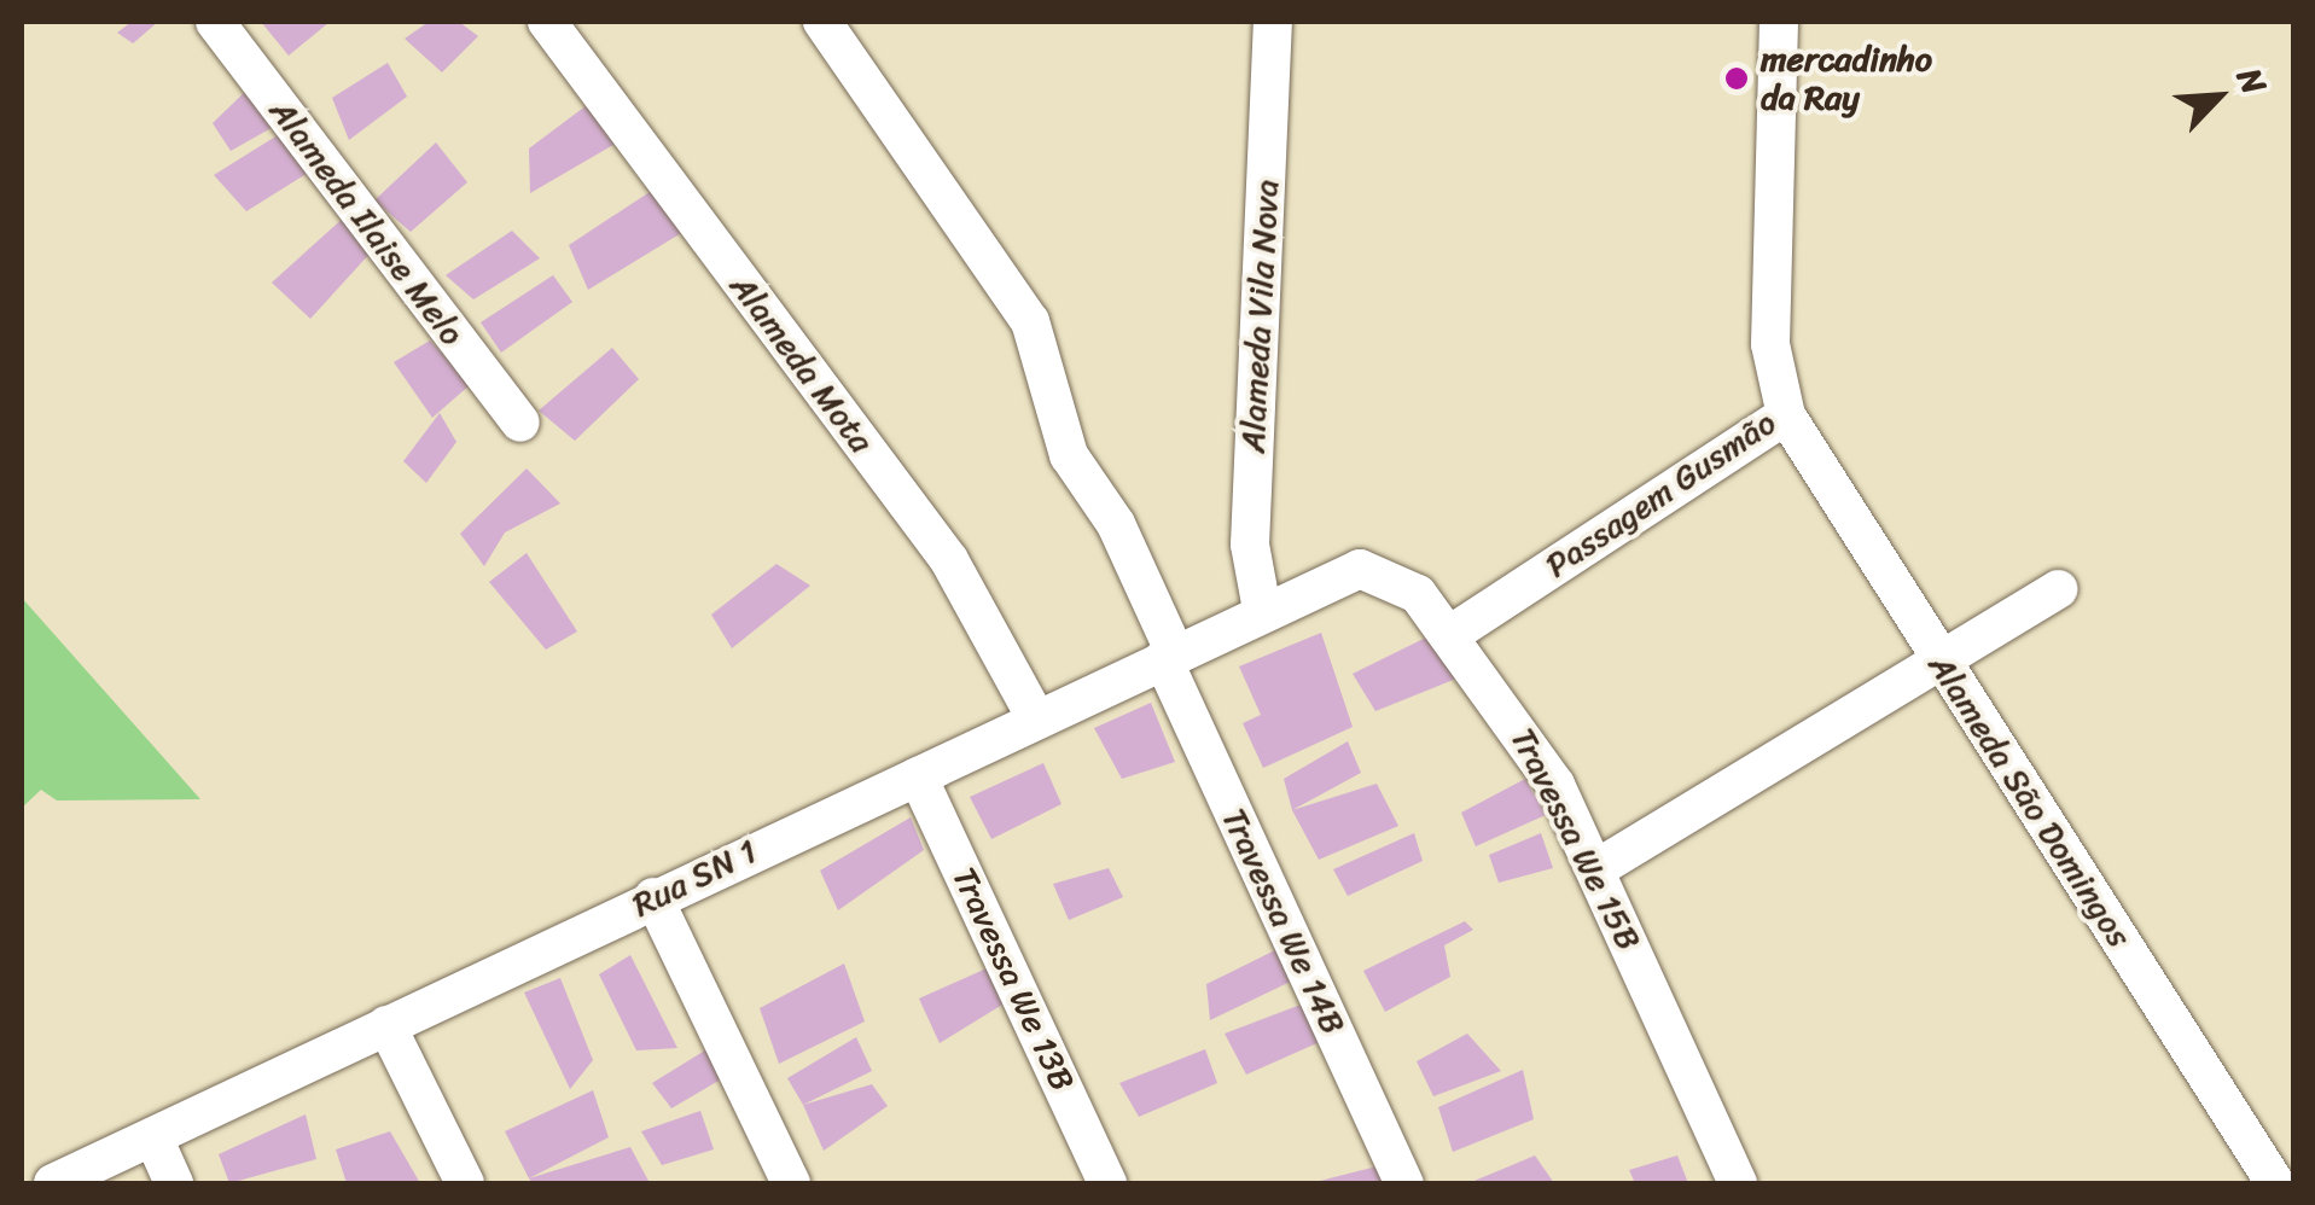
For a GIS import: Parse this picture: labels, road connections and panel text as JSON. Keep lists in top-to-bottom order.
{
  "streets": {
    "street": [
      "Alameda Ilaise Melo",
      "Alameda Vila Nova",
      "Alameda Mota",
      "Passagem Gusmão",
      "Alameda São Domingos",
      "Travessa We 15B",
      "Rua SN 1",
      "Travessa We 14B",
      "Travessa We 13B"
    ]
  },
  "crossings": [
    ["Alameda Vila Nova", "Rua SN 1"],
    ["Alameda Mota", "Rua SN 1"],
    ["Passagem Gusmão", "Alameda São Domingos"],
    ["Passagem Gusmão", "Travessa We 15B"],
    ["Travessa We 15B", "Rua SN 1"],
    ["Rua SN 1", "Travessa We 14B"],
    ["Rua SN 1", "Travessa We 13B"]
  ],
  "places": ["mercadinho da Ray"],
  "north": "top right"
}
